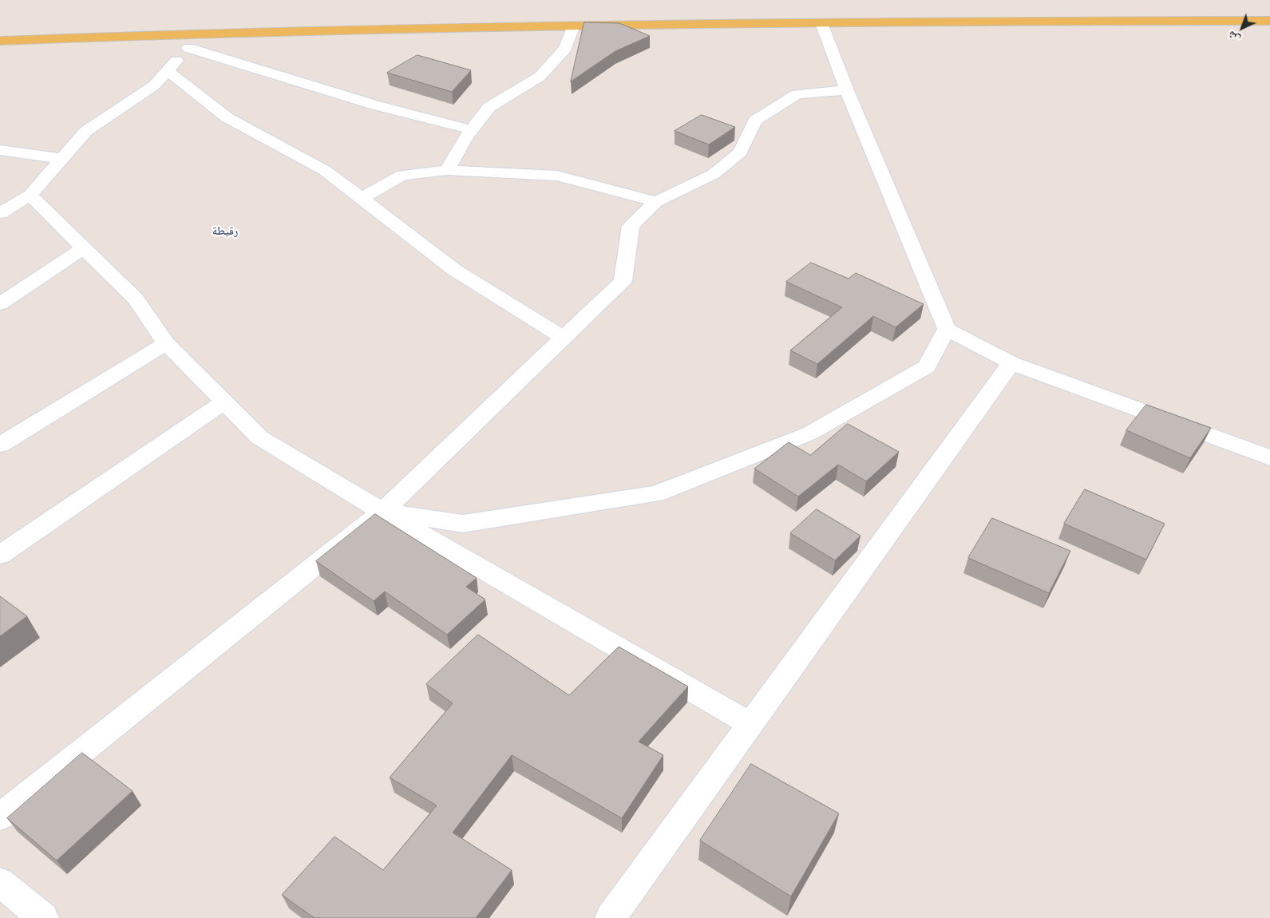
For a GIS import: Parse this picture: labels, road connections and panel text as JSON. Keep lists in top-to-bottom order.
{
  "districts": ["رقيطة"],
  "north": "bottom left"
}
